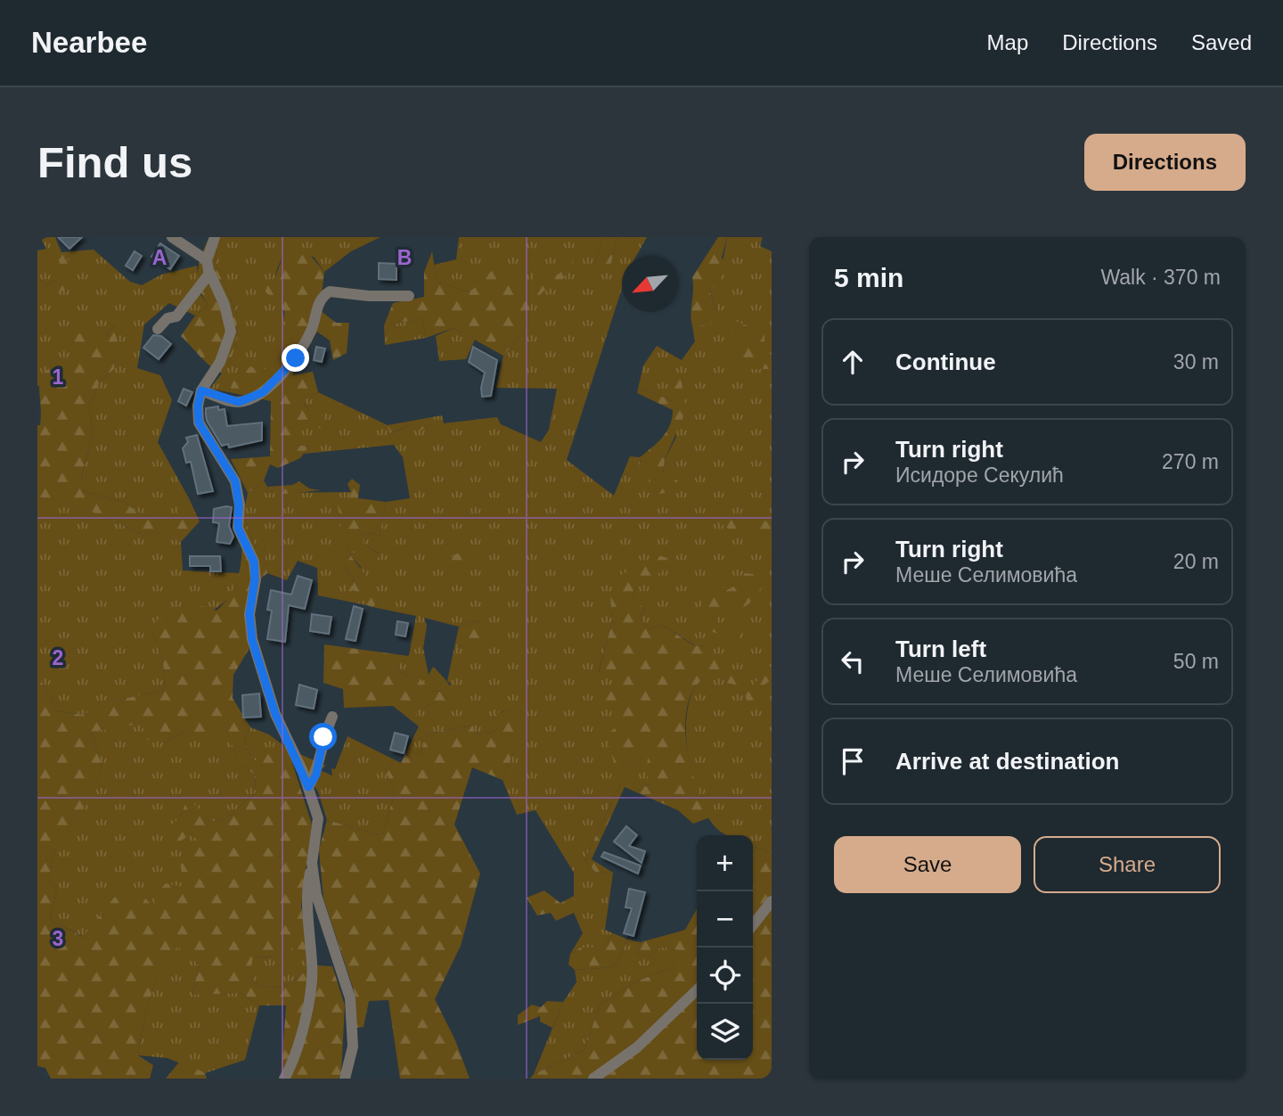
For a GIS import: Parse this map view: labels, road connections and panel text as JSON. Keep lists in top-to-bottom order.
{
  "north": "bottom left",
  "page": {
    "header": "Nearbee",
    "nav": ["Map", "Directions", "Saved"],
    "buttons": [
      "Directions",
      ["Save", "Share"]
    ],
    "title": "Find us",
    "heading": ["5 min", "Walk · 370 m"],
    "list": [
      ["Continue", "30 m"],
      ["Turn right", "Исидоре Секулић", "270 m"],
      ["Turn right", "Меше Селимовића", "20 m"],
      ["Turn left", "Меше Селимовића", "50 m"],
      "Arrive at destination"
    ],
    "map_buttons": ["+", "−"]
  },
  "grid": {
    "columns": ["A", "B"],
    "rows": ["1", "2", "3"]
  }
}
